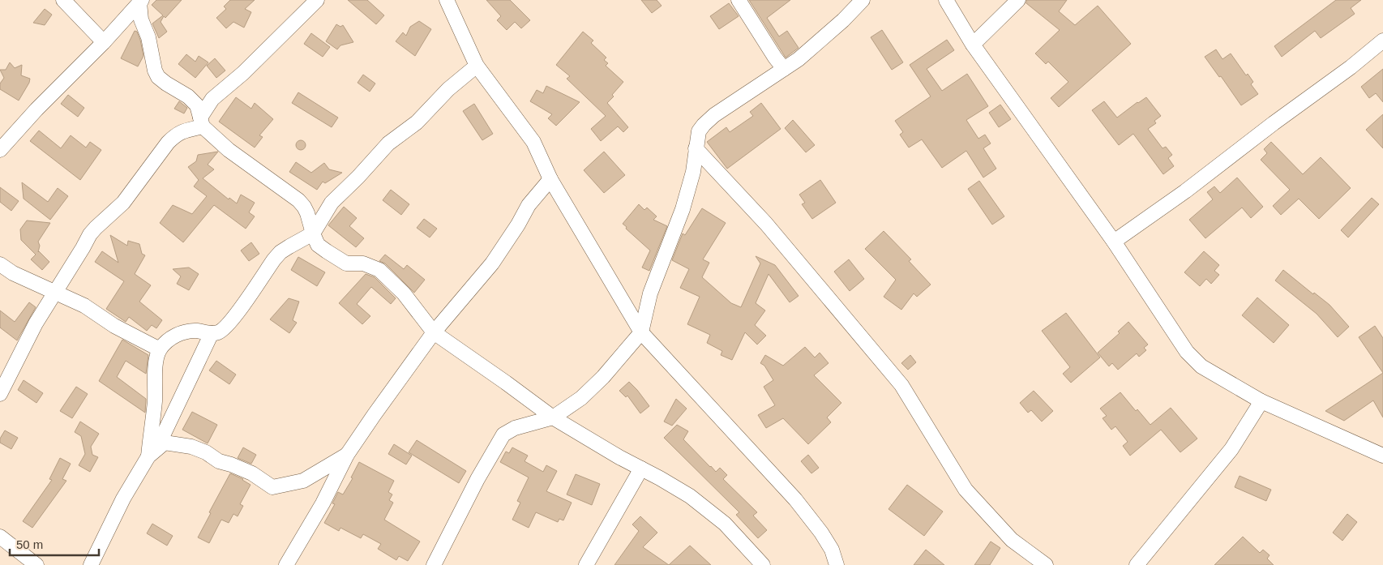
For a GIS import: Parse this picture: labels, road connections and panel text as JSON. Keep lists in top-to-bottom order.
{
  "scale_bar": "50 m"
}
